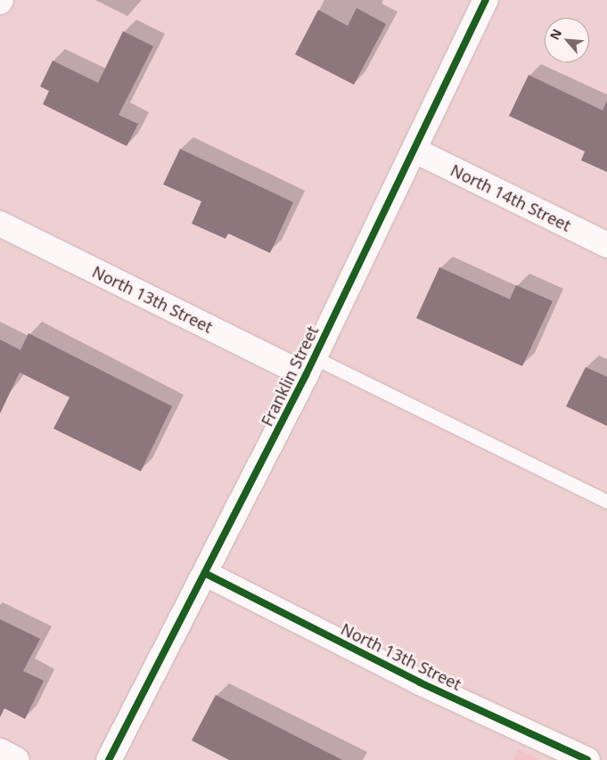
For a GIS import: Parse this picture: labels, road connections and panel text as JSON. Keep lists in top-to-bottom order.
{
  "streets": {
    "street": ["North 14th Street", "North 13th Street", "Franklin Street"]
  },
  "crossings": [
    ["North 14th Street", "Franklin Street"],
    ["North 13th Street", "Franklin Street"]
  ],
  "north": "top left"
}
